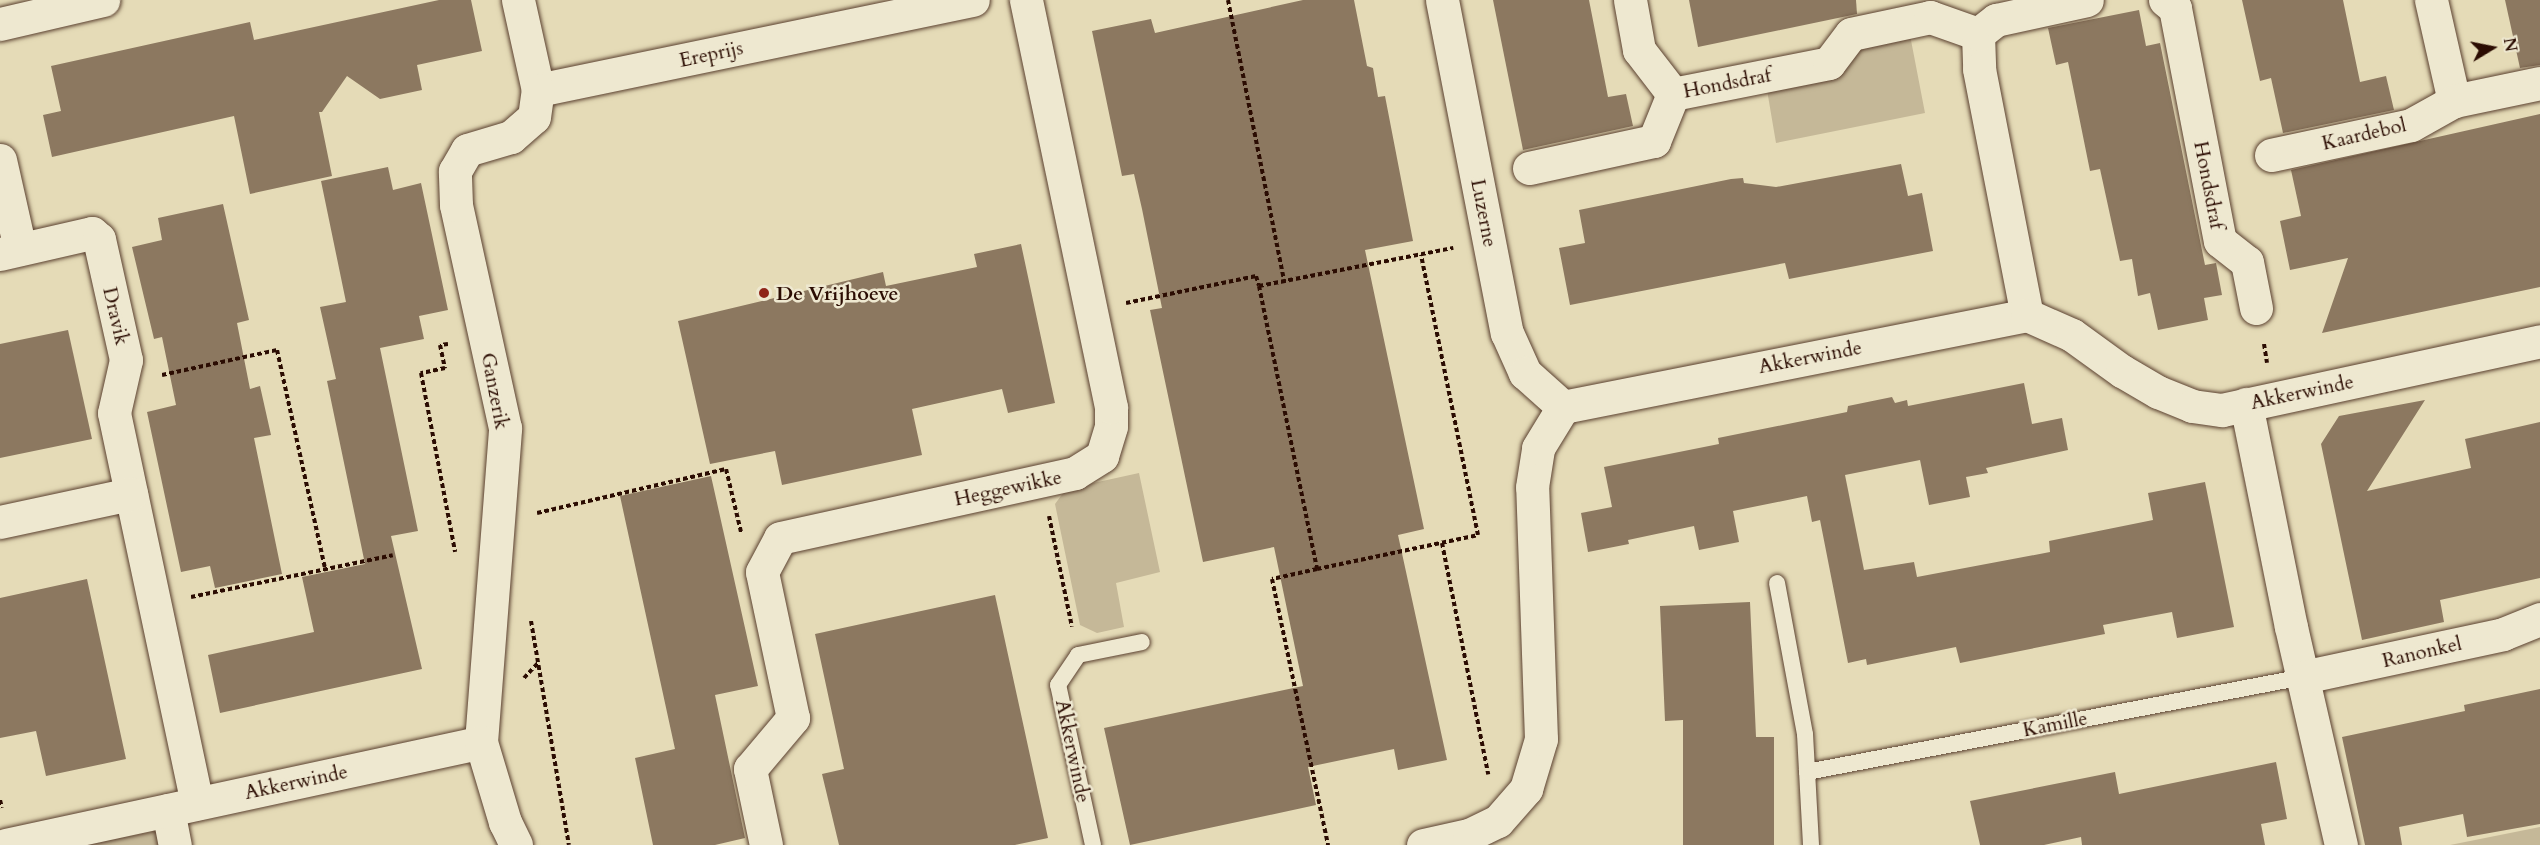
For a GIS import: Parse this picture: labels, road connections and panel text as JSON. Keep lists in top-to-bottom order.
{
  "streets": {
    "street": [
      "Ereprijs",
      "Hondsdraf",
      "Kaardebol",
      "Luzerne",
      "Dravik",
      "Akkerwinde",
      "Ganzerik",
      "Heggewikke",
      "Ranonkel"
    ],
    "lane": ["Kamille"]
  },
  "crossings": [
    ["Ereprijs", "Ganzerik"],
    ["Luzerne", "Akkerwinde"],
    ["Dravik", "Akkerwinde"],
    ["Akkerwinde", "Ganzerik"],
    ["Ranonkel", "Kamille"]
  ],
  "places": ["De Vrijhoeve"],
  "north": "right"
}
